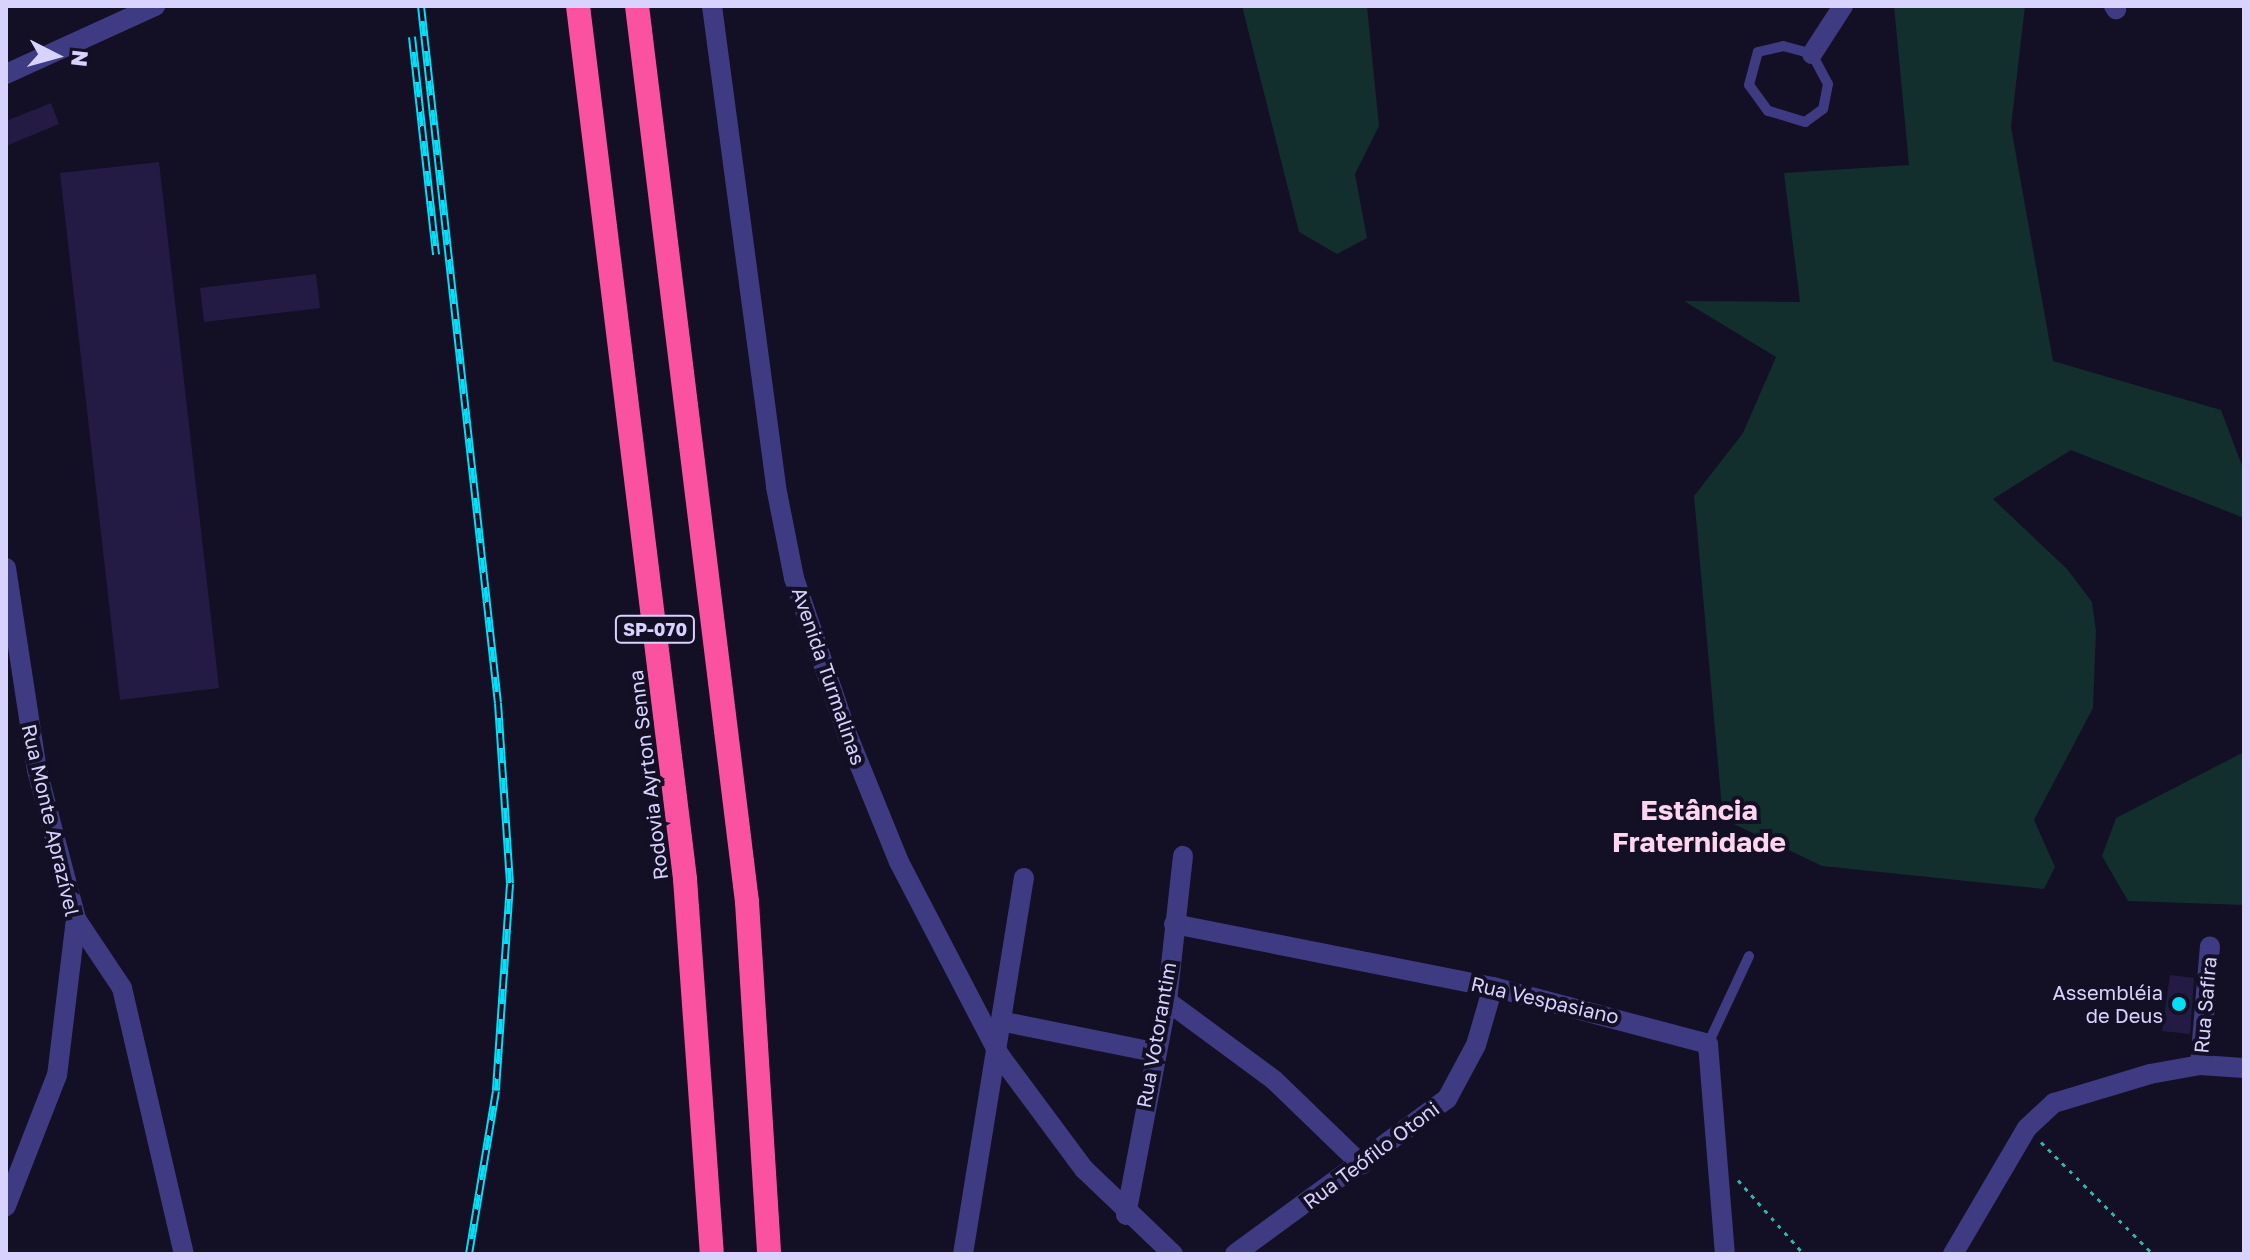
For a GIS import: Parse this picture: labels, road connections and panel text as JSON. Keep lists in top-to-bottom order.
{
  "streets": {
    "highway": ["SP-070", "Rodovia Ayrton Senna"],
    "street": [
      "Avenida Turmalinas",
      "Rua Monte Aprazível",
      "Rua Vespasiano",
      "Rua Safira",
      "Rua Votorantim",
      "Rua Teófilo Otoni"
    ]
  },
  "crossings": [
    ["Avenida Turmalinas", "Rua Votorantim"],
    ["Rua Vespasiano", "Rua Votorantim"],
    ["Rua Vespasiano", "Rua Teófilo Otoni"]
  ],
  "districts": ["Estância Fraternidade"],
  "places": ["Assembléia de Deus"],
  "north": "right"
}
